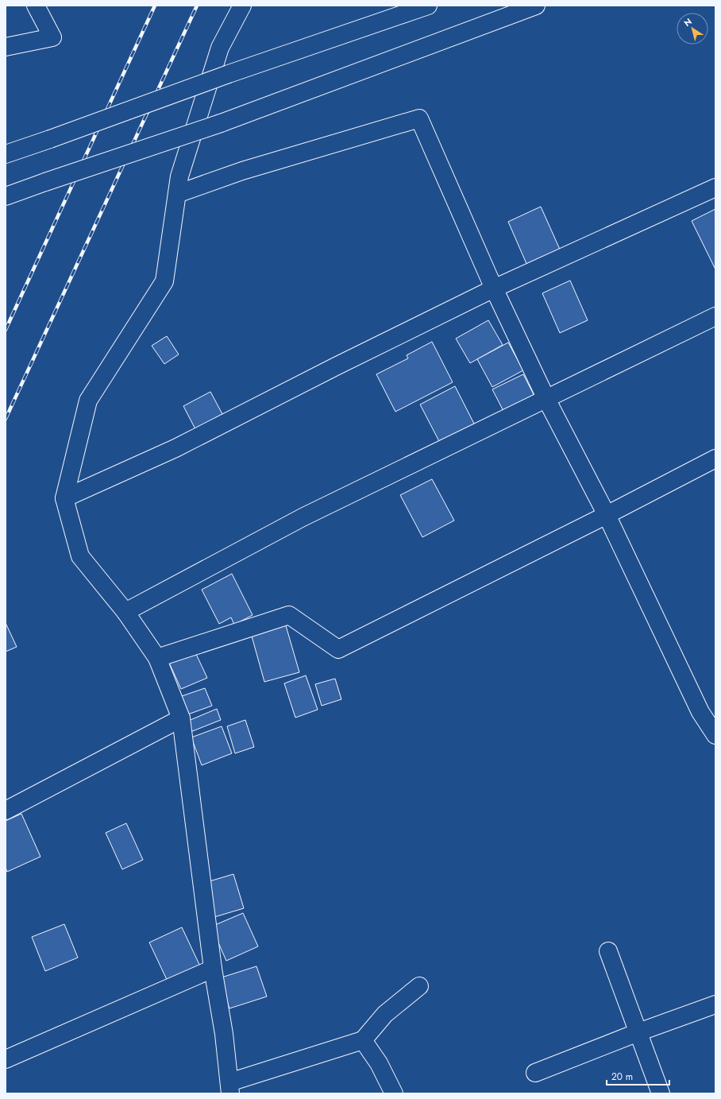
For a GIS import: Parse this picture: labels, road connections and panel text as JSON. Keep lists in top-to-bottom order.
{
  "scale_bar": "20 m",
  "north": "top left"
}
